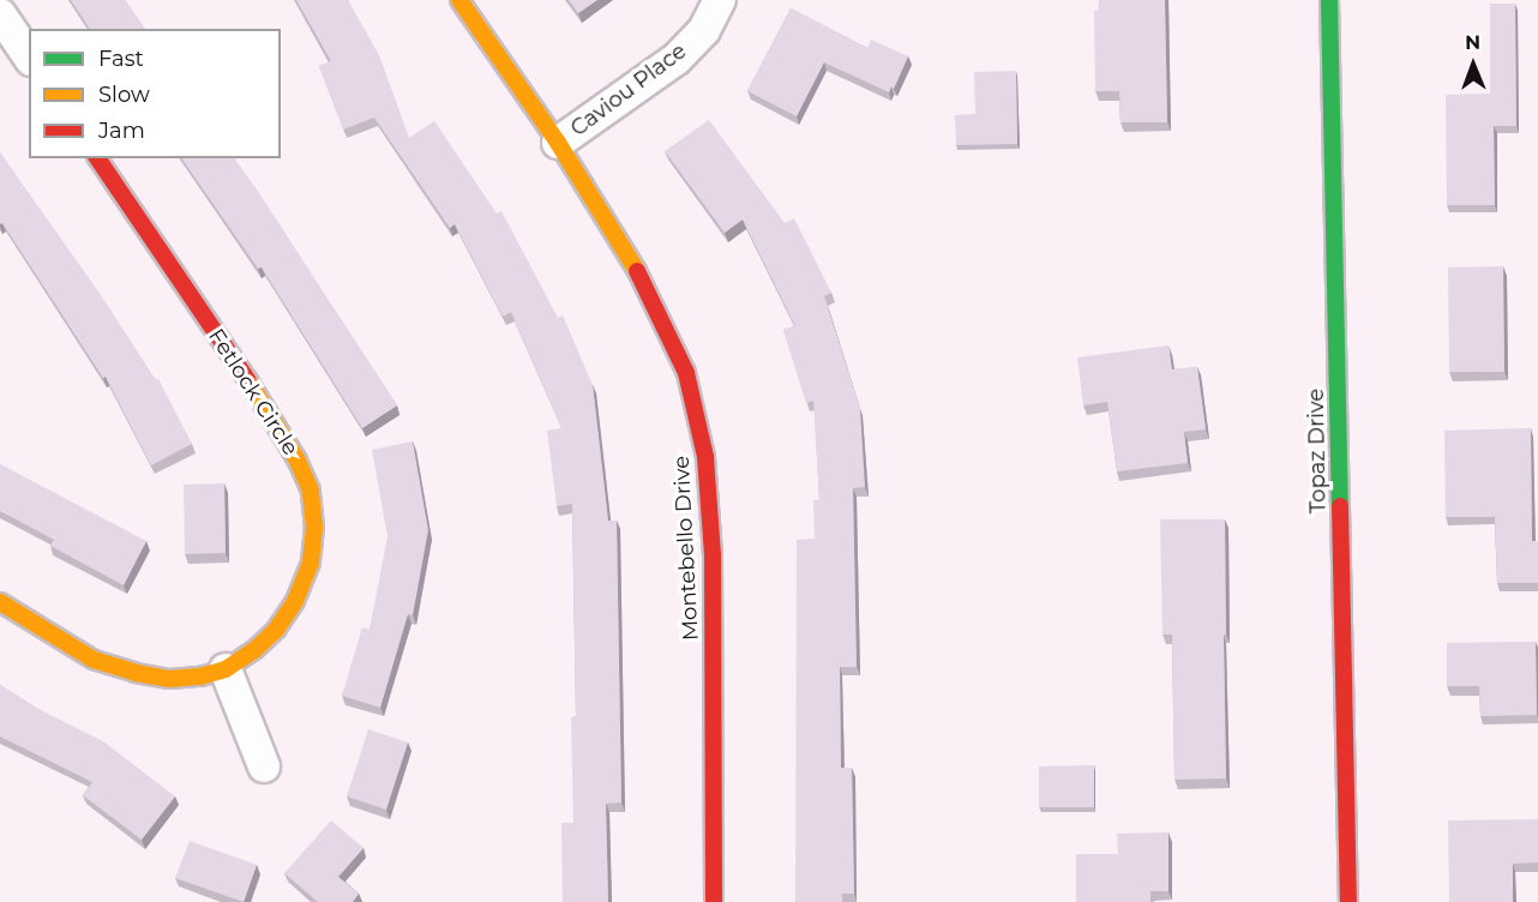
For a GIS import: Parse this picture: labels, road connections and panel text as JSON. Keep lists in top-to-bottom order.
{
  "streets": {
    "street": [
      "Caviou Place",
      "Fetlock Circle",
      "Topaz Drive",
      "Montebello Drive"
    ]
  },
  "crossings": [
    ["Caviou Place", "Montebello Drive"]
  ],
  "legend": ["Fast", "Slow", "Jam"],
  "north": "top"
}
